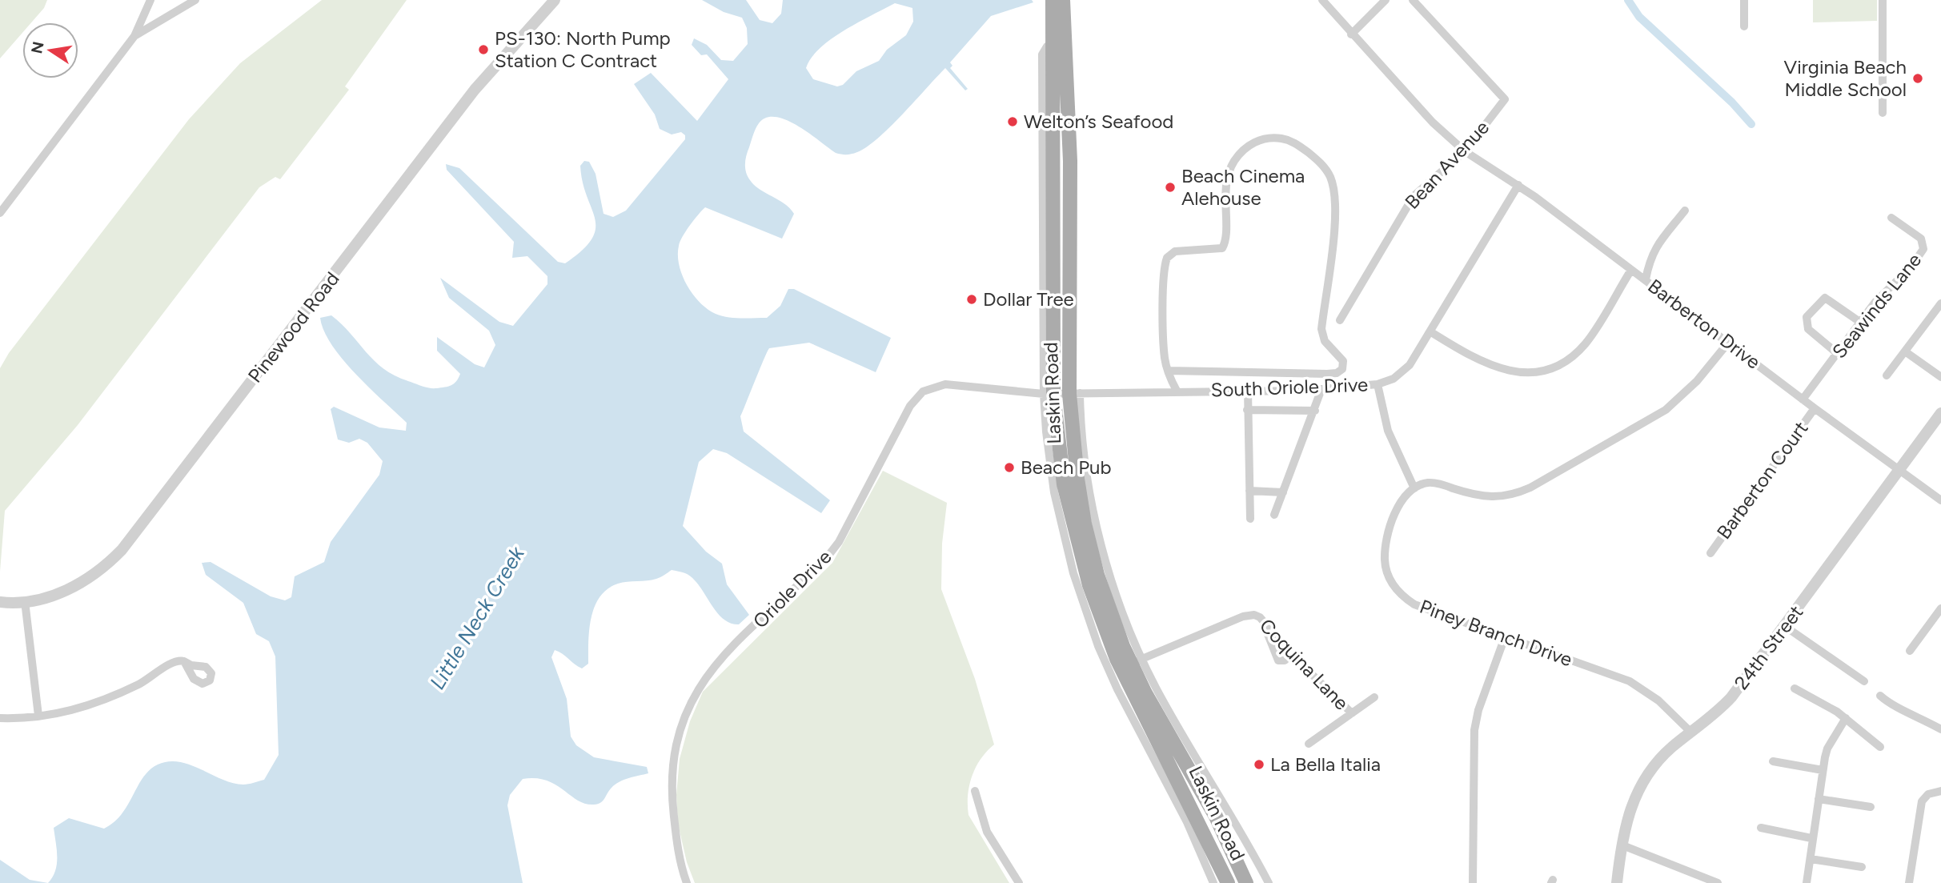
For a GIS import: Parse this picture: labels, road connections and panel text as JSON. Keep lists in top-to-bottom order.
{
  "streets": {
    "main road": ["Laskin Road"],
    "street": [
      "Bean Avenue",
      "Seawinds Lane",
      "Barberton Drive",
      "Pinewood Road",
      "South Oriole Drive",
      "Barberton Court",
      "Oriole Drive",
      "Piney Branch Drive",
      "24th Street",
      "Coquina Lane"
    ]
  },
  "crossings": [
    ["Bean Avenue", "Barberton Drive"],
    ["Seawinds Lane", "Barberton Drive"],
    ["Barberton Drive", "South Oriole Drive"],
    ["Barberton Drive", "Barberton Court"],
    ["Barberton Drive", "24th Street"],
    ["South Oriole Drive", "Laskin Road"],
    ["South Oriole Drive", "Oriole Drive"],
    ["Laskin Road", "Oriole Drive"],
    ["Laskin Road", "Coquina Lane"],
    ["Piney Branch Drive", "24th Street"]
  ],
  "water": ["Little Neck Creek"],
  "places": [
    "PS-130: North Pump Station C Contract",
    "Virginia Beach Middle School",
    "Welton’s Seafood",
    "Beach Cinema Alehouse",
    "Dollar Tree",
    "Beach Pub",
    "La Bella Italia"
  ],
  "north": "left"
}
